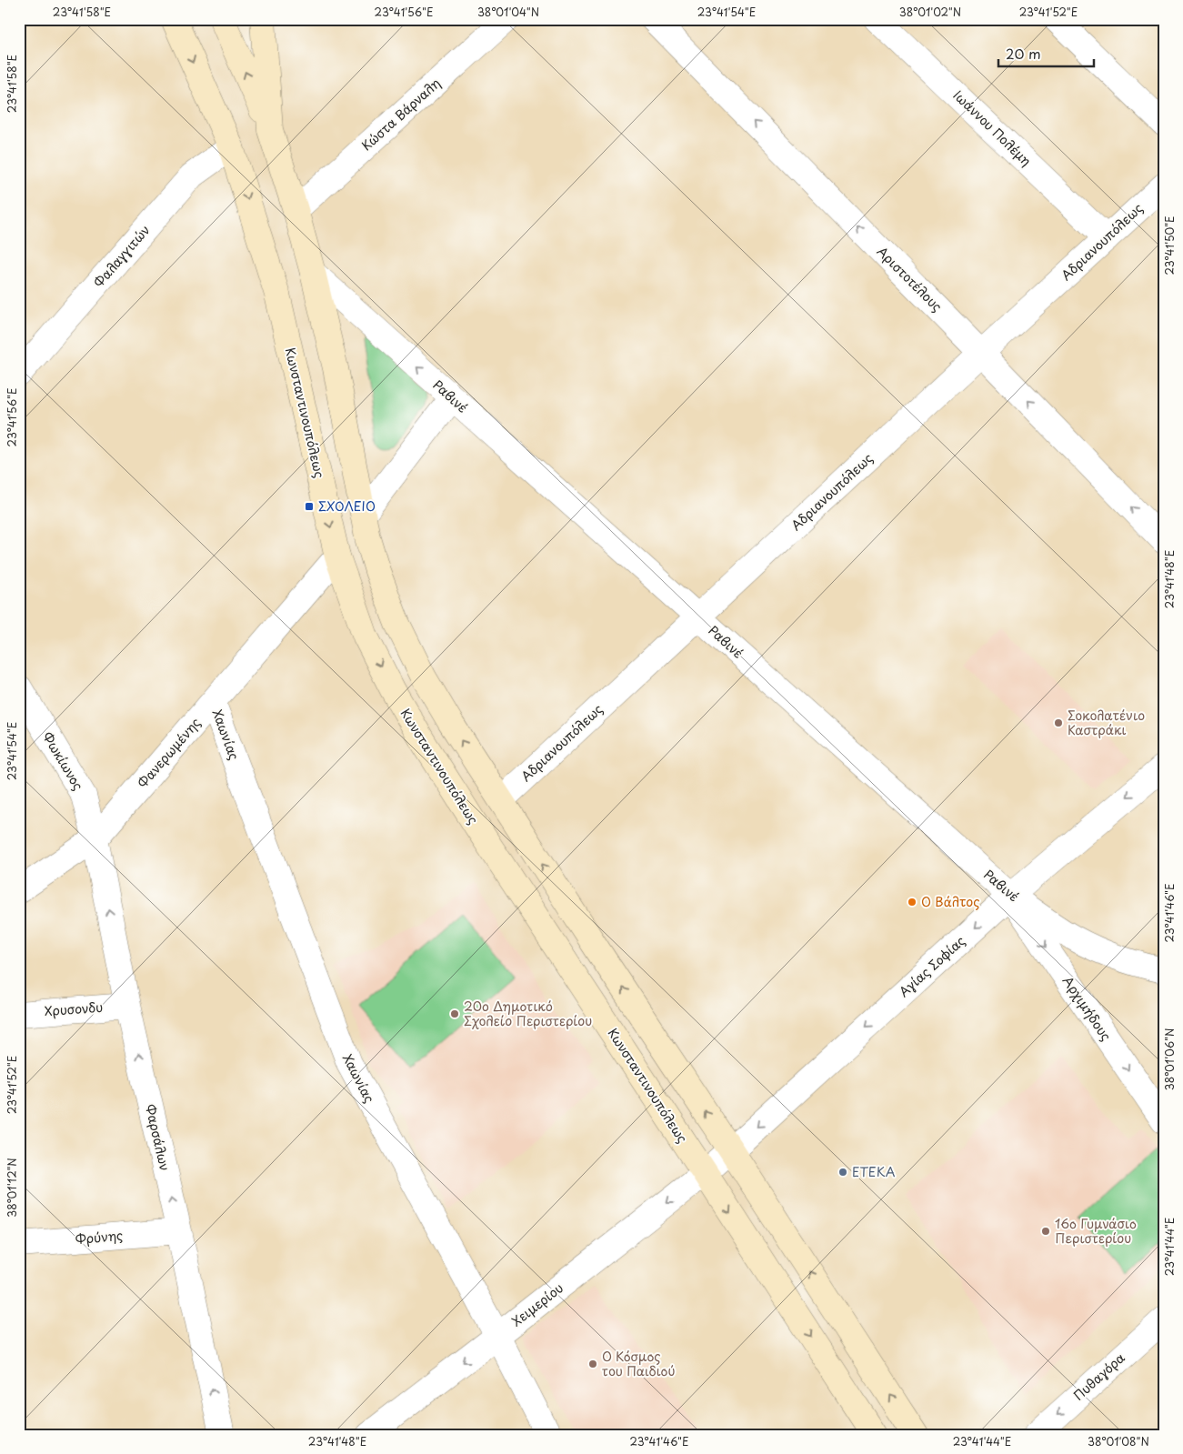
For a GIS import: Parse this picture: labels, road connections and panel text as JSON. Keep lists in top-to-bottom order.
{
  "streets": {
    "main road": ["Κωνσταντινουπόλεως"],
    "street": [
      "Κώστα Βάρναλη",
      "Ιωάννου Πολέμη",
      "Αδριανουπόλεως",
      "Φαλαγγιτών",
      "Αριστοτέλους",
      "Ραβινέ",
      "Χαωνίας",
      "Φανερωμένης",
      "Φωκίωνος",
      "Αγίας Σοφίας",
      "Αρχιμήδους",
      "Χρυσονδυ",
      "Φαρσάλων",
      "Φρύνης",
      "Χειμερίου",
      "Πυθαγόρα"
    ]
  },
  "crossings": [
    ["Ιωάννου Πολέμη", "Αδριανουπόλεως"],
    ["Αδριανουπόλεως", "Αριστοτέλους"],
    ["Αδριανουπόλεως", "Ραβινέ"],
    ["Φαλαγγιτών", "Κωνσταντινουπόλεως"],
    ["Ραβινέ", "Αγίας Σοφίας"],
    ["Ραβινέ", "Αρχιμήδους"],
    ["Κωνσταντινουπόλεως", "Φανερωμένης"],
    ["Κωνσταντινουπόλεως", "Αγίας Σοφίας"],
    ["Κωνσταντινουπόλεως", "Χειμερίου"],
    ["Χαωνίας", "Φανερωμένης"],
    ["Χαωνίας", "Χειμερίου"],
    ["Φανερωμένης", "Φωκίωνος"],
    ["Φανερωμένης", "Φαρσάλων"],
    ["Φωκίωνος", "Φαρσάλων"],
    ["Αγίας Σοφίας", "Αρχιμήδους"],
    ["Αγίας Σοφίας", "Χειμερίου"],
    ["Χρυσονδυ", "Φαρσάλων"],
    ["Φαρσάλων", "Φρύνης"]
  ],
  "one_way": [
    "Αριστοτέλους",
    "Αγίας Σοφίας",
    "Αρχιμήδους",
    "Φαρσάλων",
    "Χειμερίου",
    "Πυθαγόρα"
  ],
  "places": {
    "transit": ["ΣΧΟΛΕΙΟ"],
    "other": [
      "Σοκολατένιο Καστράκι",
      "Ο Βάλτος",
      "20ο Δημοτικό Σχολείο Περιστερίου",
      "ΕΤΕΚΑ",
      "16ο Γυμνάσιο Περιστερίου",
      "Ο Κόσμος του Παιδιού"
    ]
  },
  "scale_bar": "20 m",
  "coordinates": [
    "23°41'58\"E",
    "23°41'56\"E",
    "38°01'04\"N",
    "23°41'54\"E",
    "38°01'02\"N",
    "23°41'52\"E",
    "23°41'50\"E",
    "23°41'48\"E",
    "23°41'46\"E",
    "38°01'06\"N",
    "38°01'12\"N",
    "23°41'44\"E",
    "38°01'08\"N"
  ]
}
